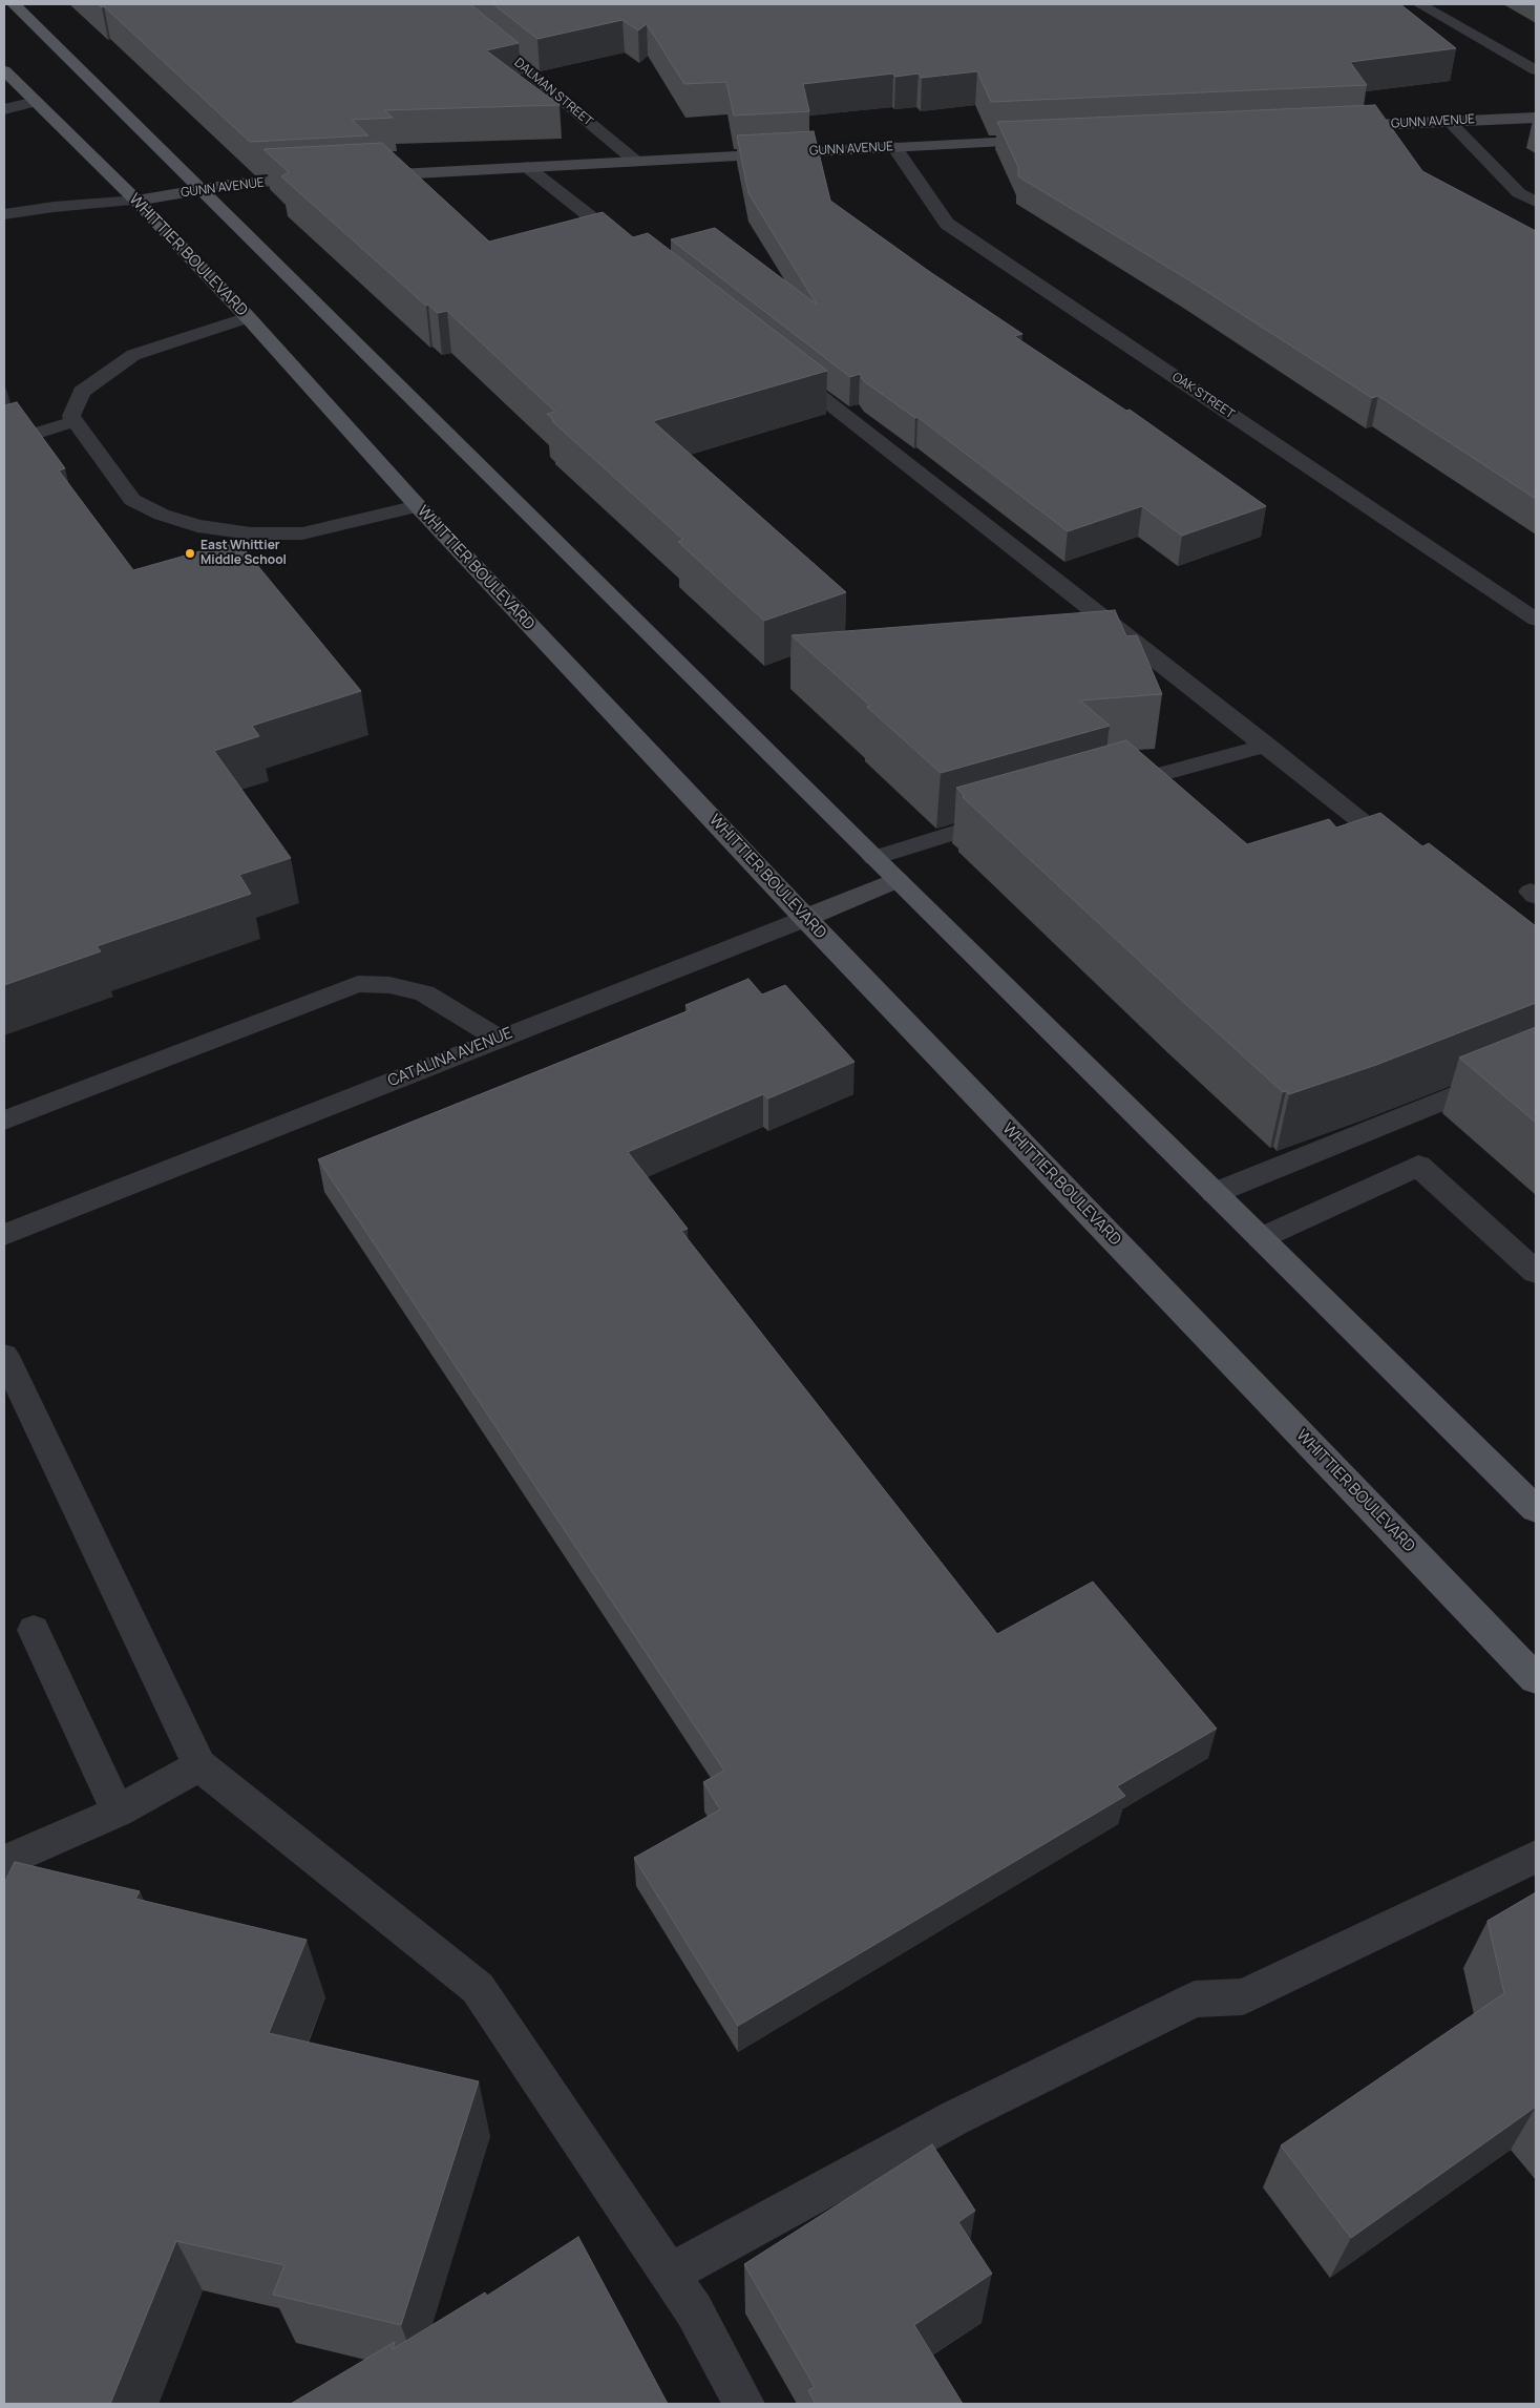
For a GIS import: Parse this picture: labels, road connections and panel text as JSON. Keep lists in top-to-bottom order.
{
  "streets": {
    "main road": ["WHITTIER BOULEVARD"],
    "street": [
      "DALMAN STREET",
      "GUNN AVENUE",
      "OAK STREET",
      "CATALINA AVENUE"
    ]
  },
  "crossings": [
    ["DALMAN STREET", "GUNN AVENUE"],
    ["GUNN AVENUE", "WHITTIER BOULEVARD"],
    ["GUNN AVENUE", "OAK STREET"],
    ["WHITTIER BOULEVARD", "CATALINA AVENUE"]
  ],
  "places": ["East Whittier Middle School"]
}
